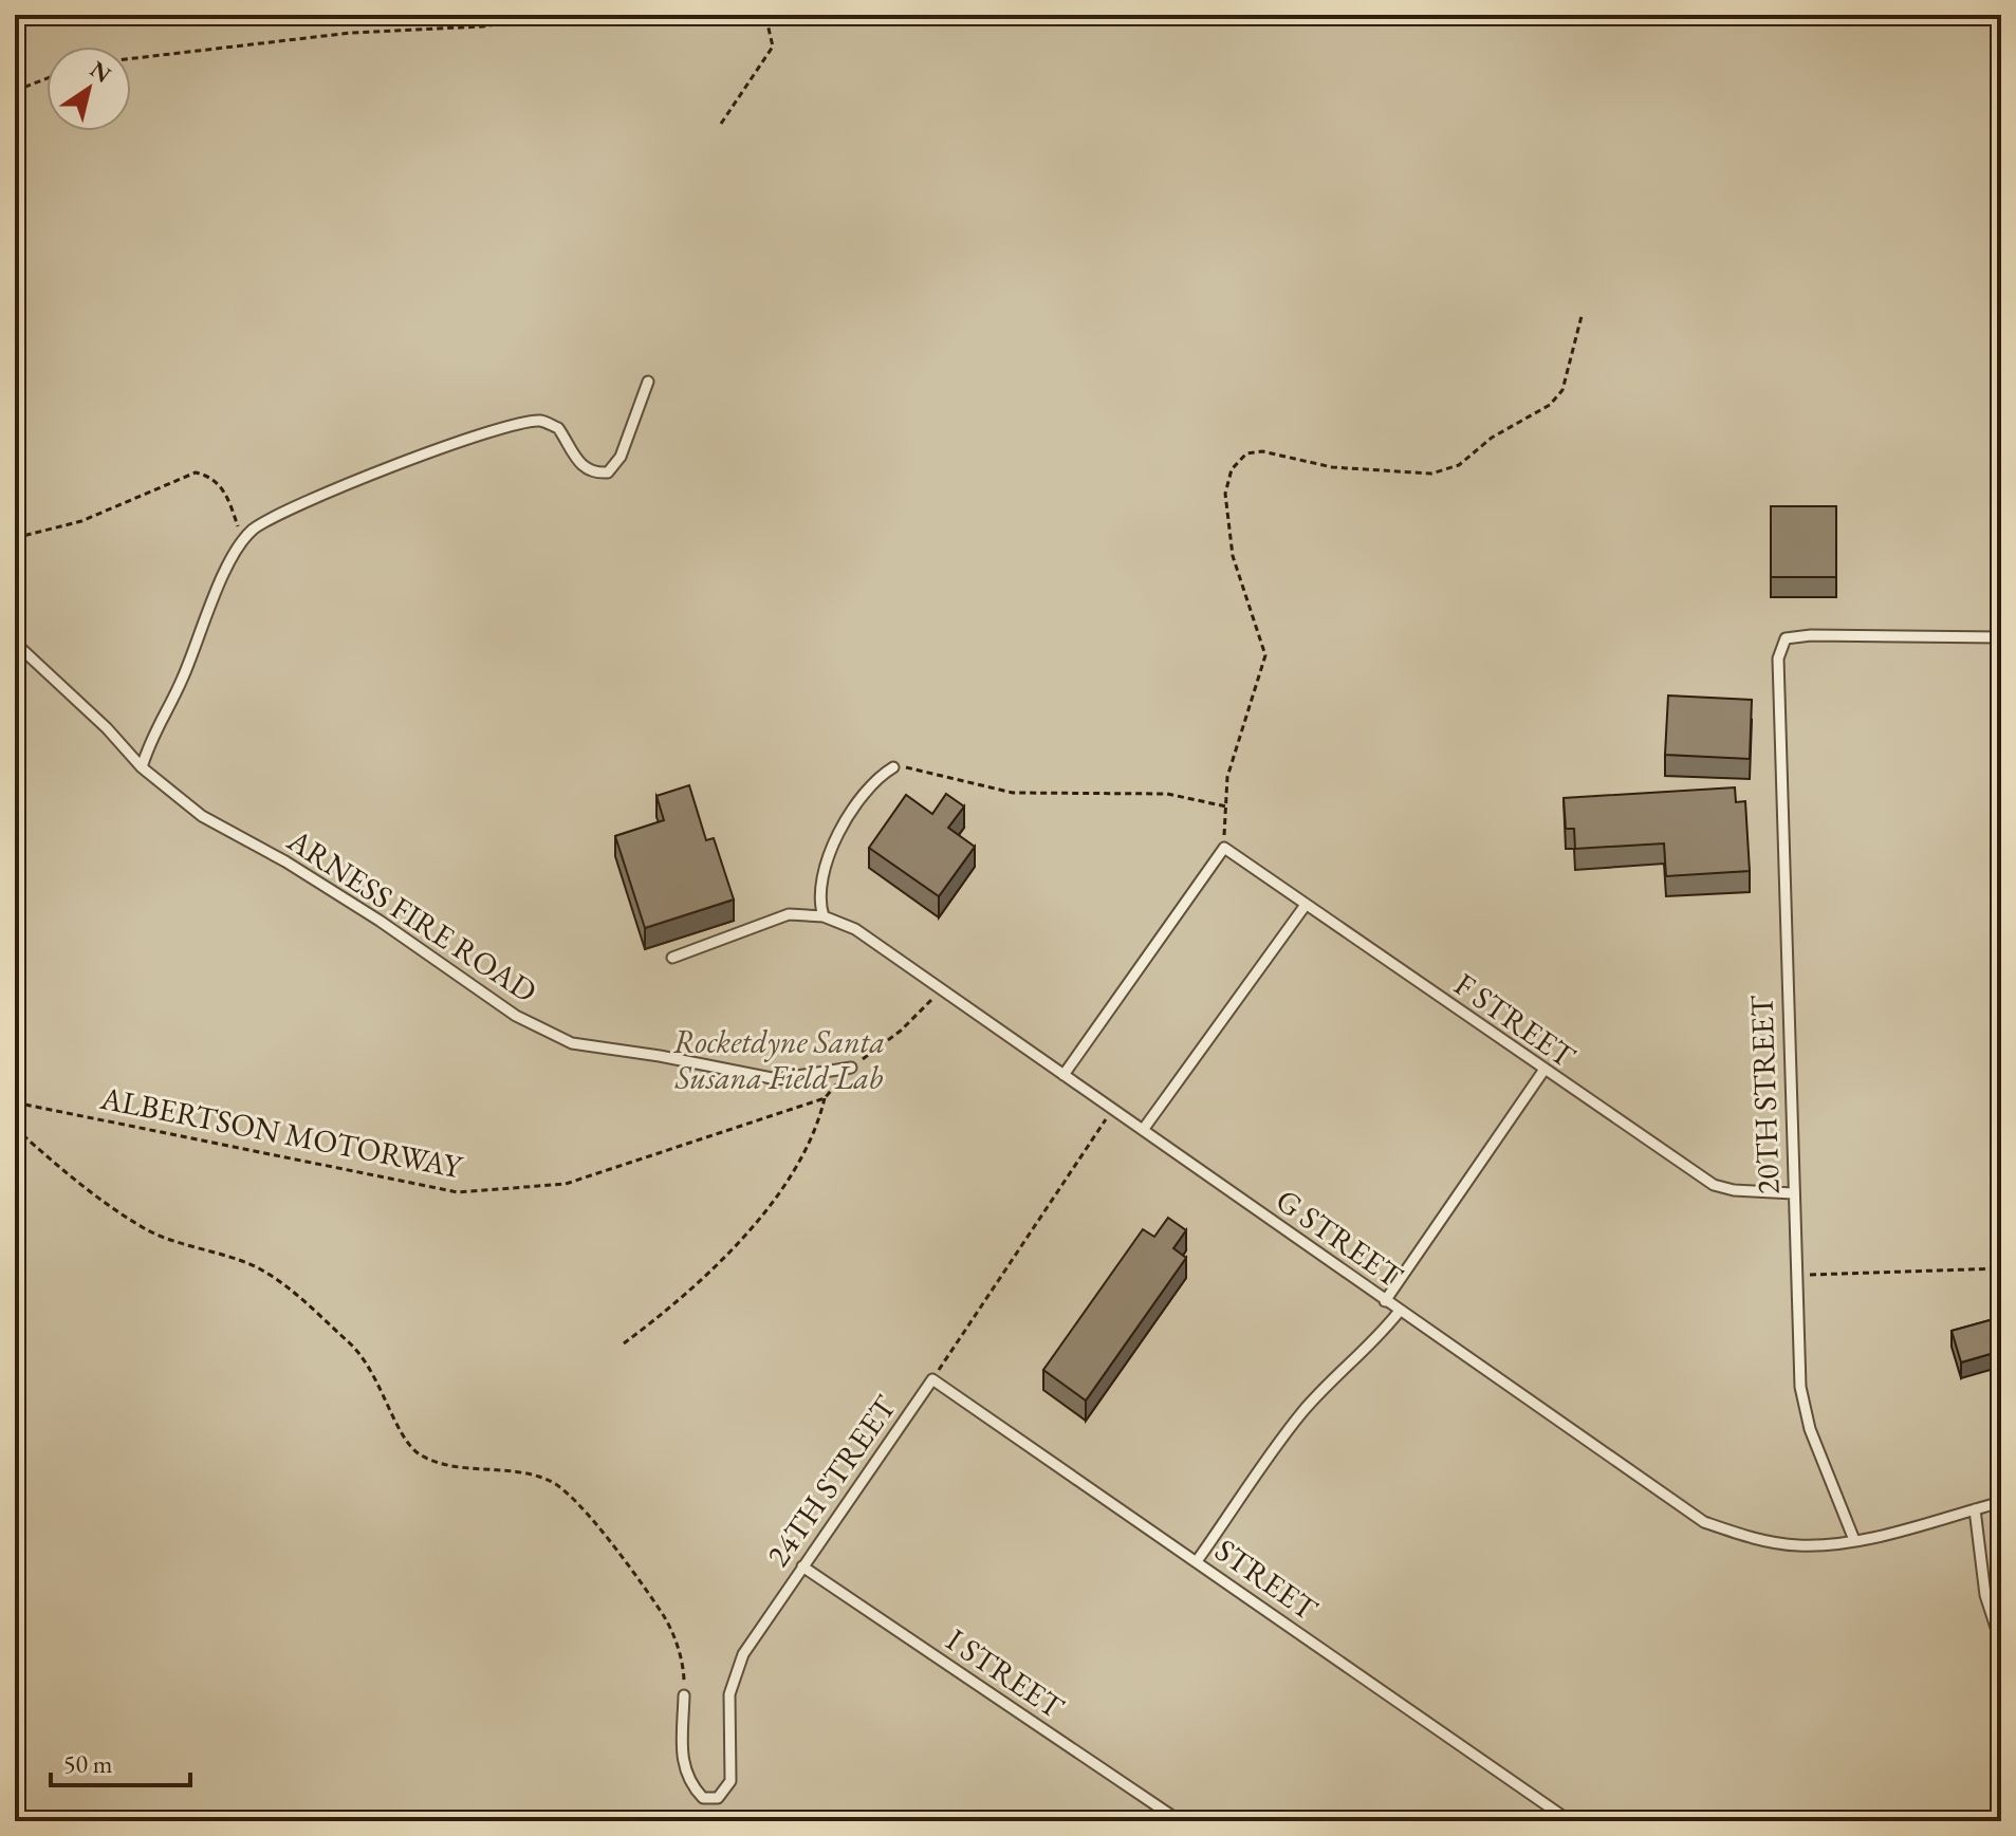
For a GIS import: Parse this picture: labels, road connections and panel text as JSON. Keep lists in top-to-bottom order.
{
  "streets": {
    "lane": [
      "ARNESS FIRE ROAD",
      "F STREET",
      "20TH STREET",
      "G STREET",
      "24TH STREET",
      "STREET",
      "I STREET"
    ],
    "path": ["ALBERTSON MOTORWAY"]
  },
  "crossings": [
    ["F STREET", "20TH STREET"],
    ["20TH STREET", "G STREET"],
    ["G STREET", "24TH STREET"],
    ["24TH STREET", "STREET"],
    ["24TH STREET", "I STREET"]
  ],
  "parks": ["Rocketdyne Santa Susana Field Lab"],
  "scale_bar": "50 m",
  "north": "top right"
}
